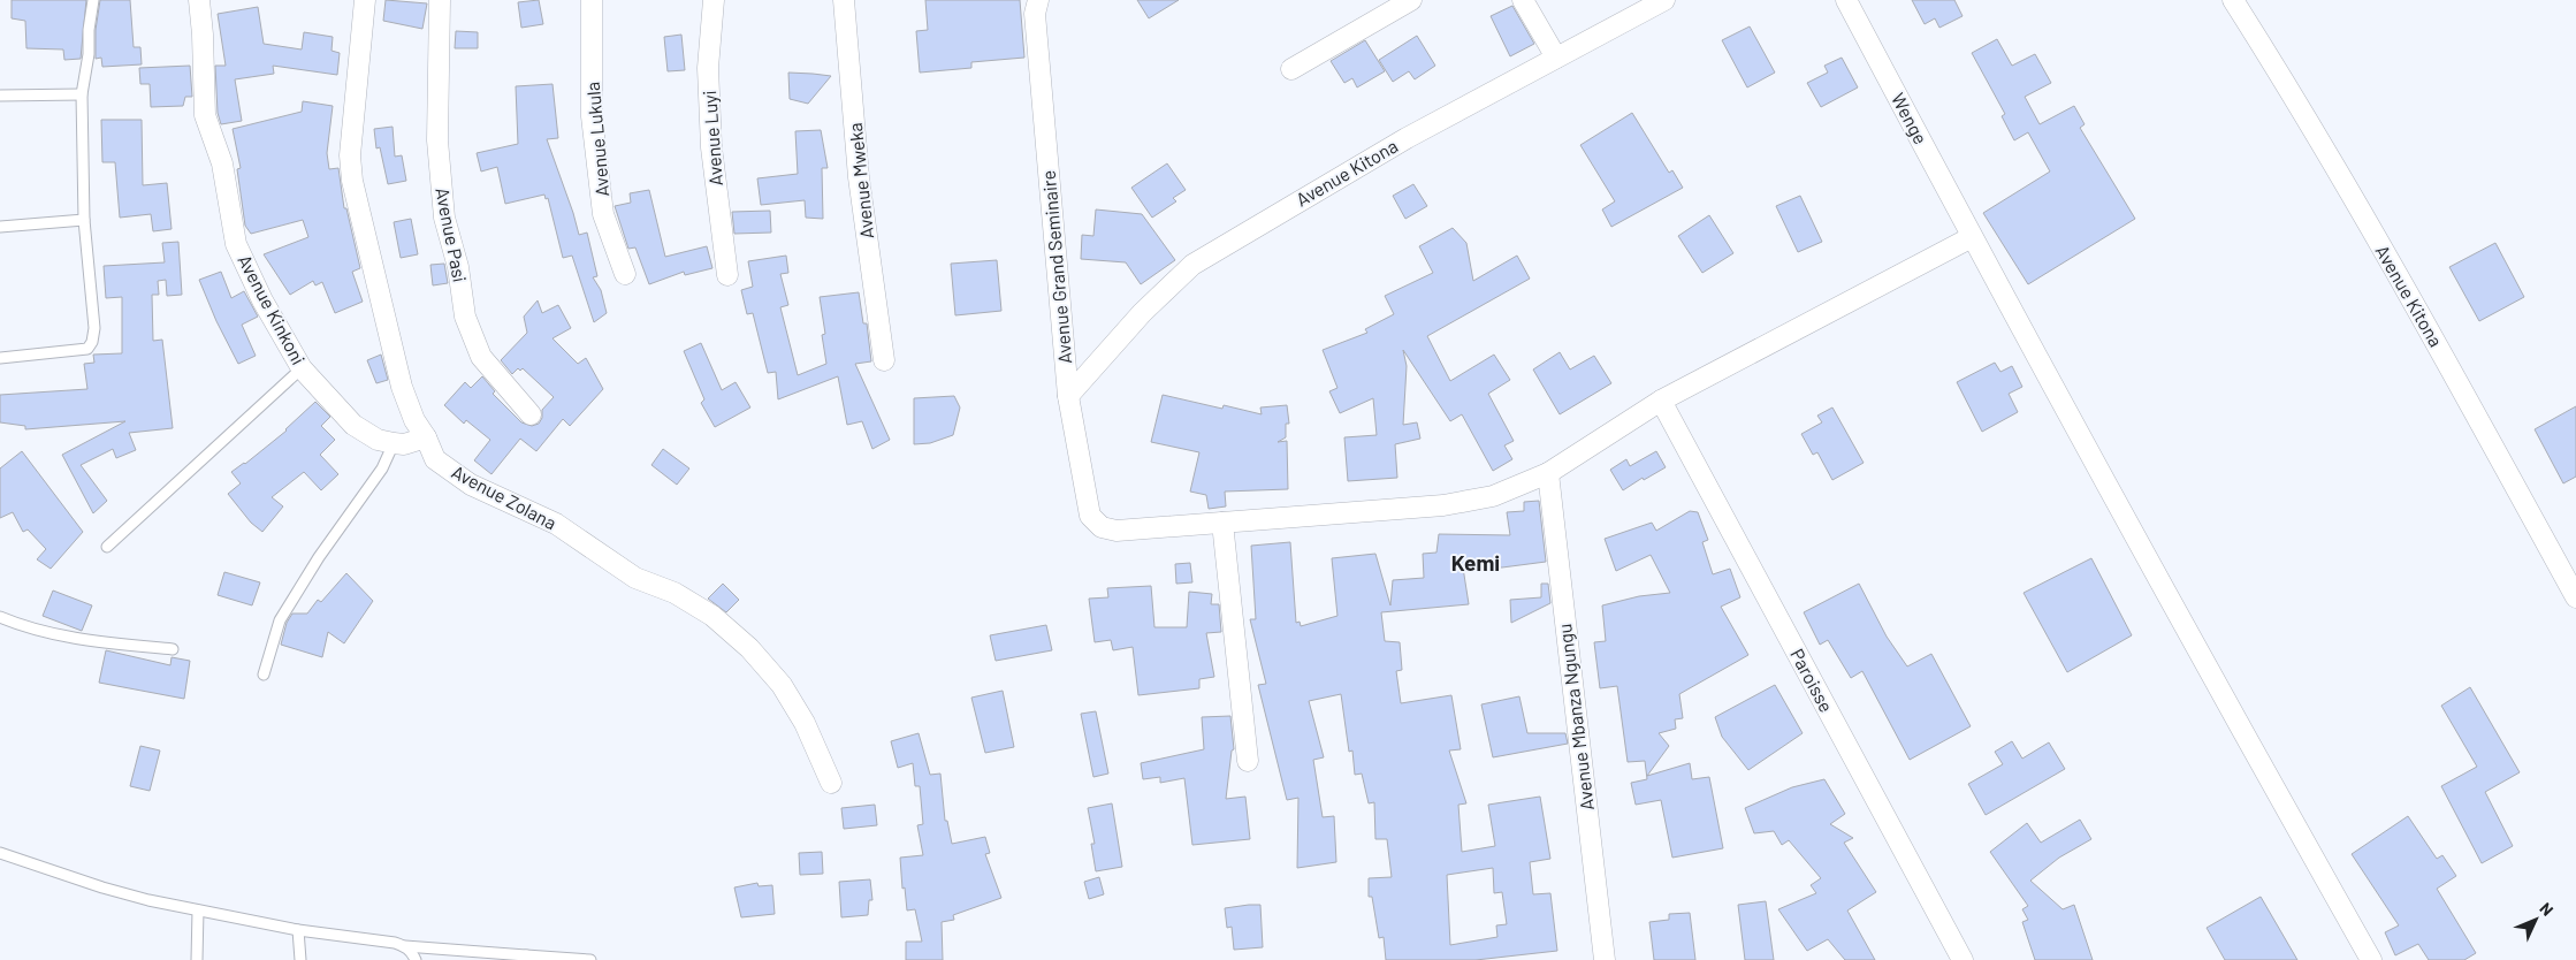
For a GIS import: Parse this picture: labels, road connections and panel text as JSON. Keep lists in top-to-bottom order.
{
  "streets": {
    "street": [
      "Wenge",
      "Avenue Luyi",
      "Avenue Lukula",
      "Avenue Kitona",
      "Avenue Mweka",
      "Avenue Pasi",
      "Avenue Grand Seminaire",
      "Avenue Kinkoni",
      "Avenue Zolana",
      "Paroisse",
      "Avenue Mbanza Ngungu"
    ]
  },
  "crossings": [
    ["Avenue Kitona", "Avenue Grand Seminaire"],
    ["Avenue Kinkoni", "Avenue Zolana"]
  ],
  "districts": ["Kemi"],
  "north": "top right"
}
